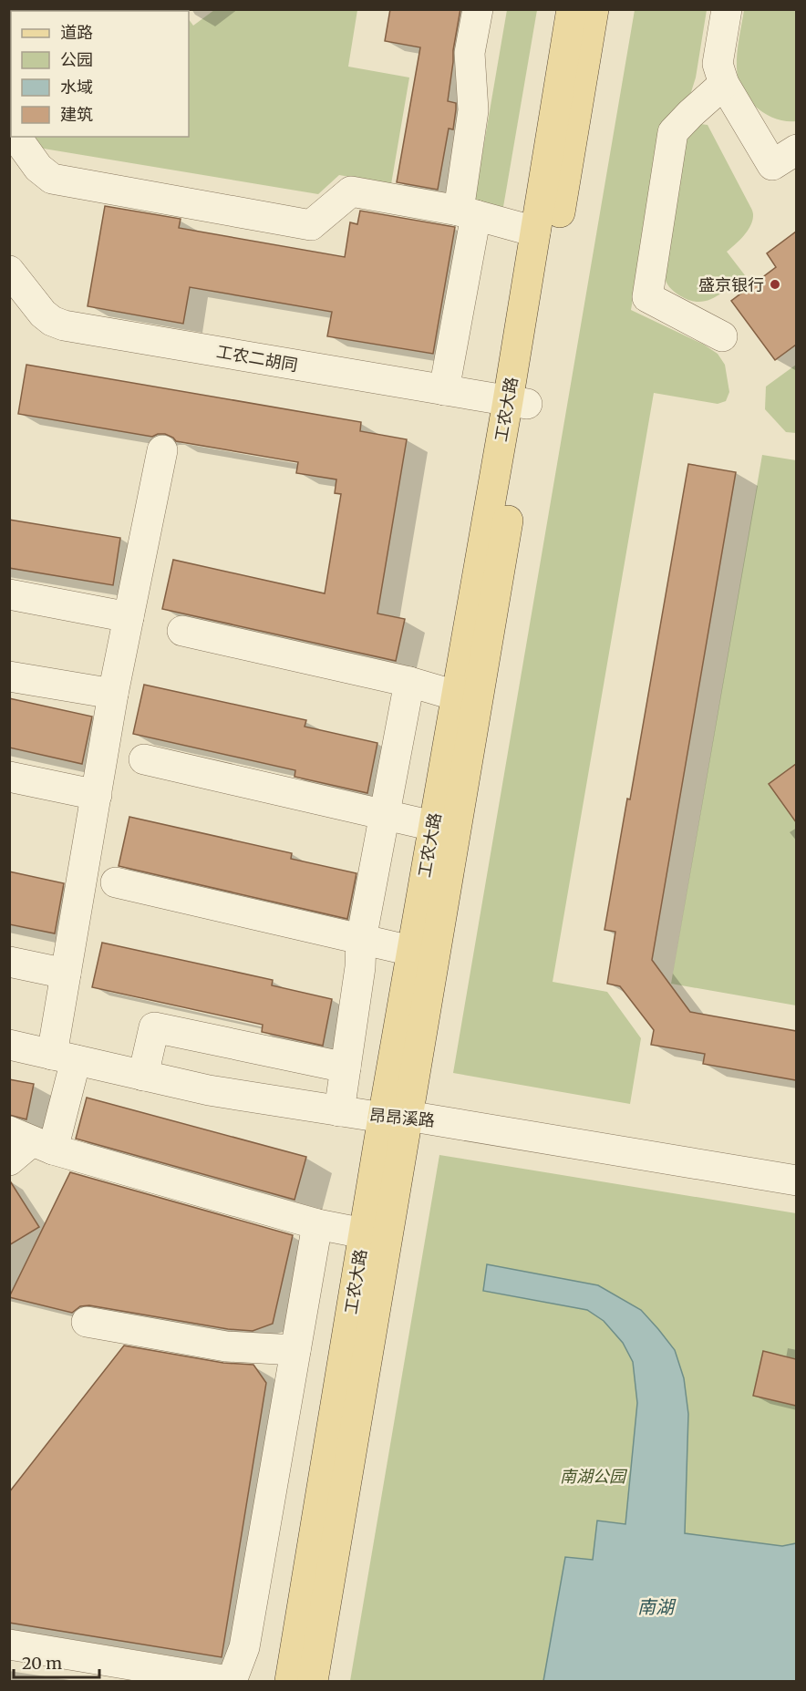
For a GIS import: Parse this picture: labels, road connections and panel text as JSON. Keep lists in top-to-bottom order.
{
  "streets": {
    "main road": ["工农大路"],
    "street": ["工农二胡同", "昂昂溪路"]
  },
  "crossings": [
    ["工农二胡同", "工农大路"],
    ["工农大路", "昂昂溪路"]
  ],
  "water": ["南湖"],
  "parks": ["南湖公园"],
  "places": ["盛京银行"],
  "legend": [
    "道路",
    "公园",
    "水域",
    "建筑"
  ],
  "scale_bar": "20 m"
}
